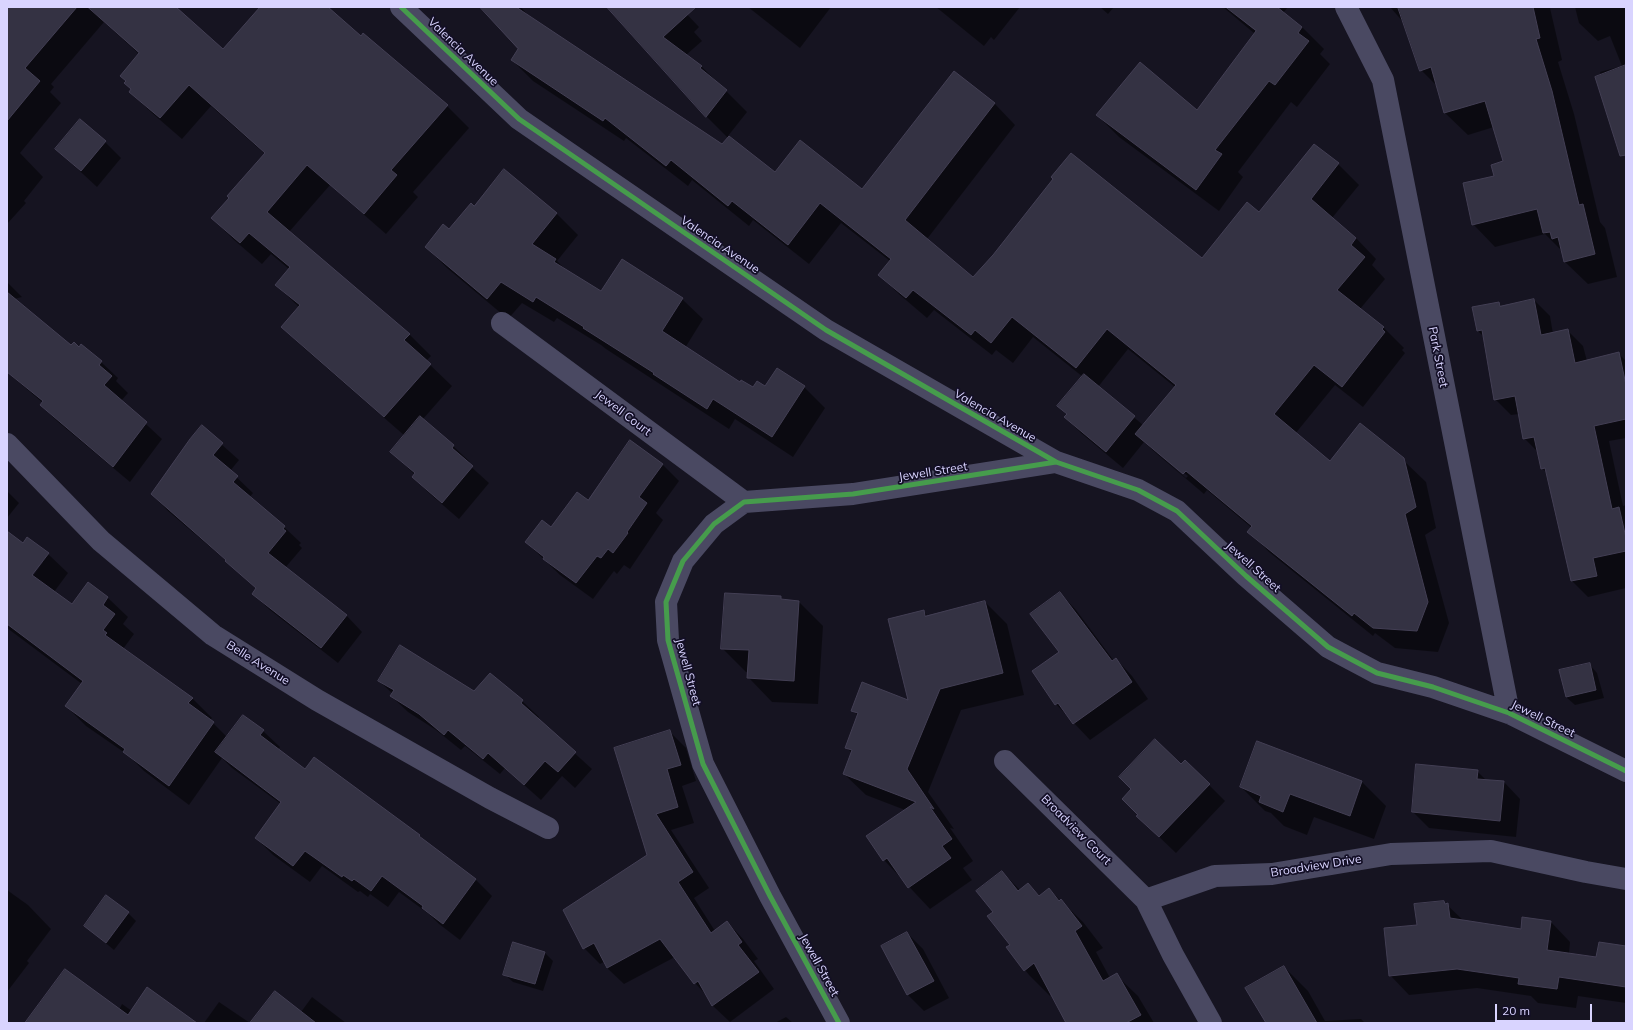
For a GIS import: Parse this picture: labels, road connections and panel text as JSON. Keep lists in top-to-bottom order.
{
  "streets": {
    "street": [
      "Valencia Avenue",
      "Park Street",
      "Jewell Court",
      "Jewell Street",
      "Belle Avenue",
      "Broadview Court",
      "Broadview Drive"
    ]
  },
  "crossings": [
    ["Valencia Avenue", "Jewell Street"],
    ["Park Street", "Jewell Street"],
    ["Jewell Court", "Jewell Street"],
    ["Broadview Court", "Broadview Drive"]
  ],
  "scale_bar": "20 m"
}
